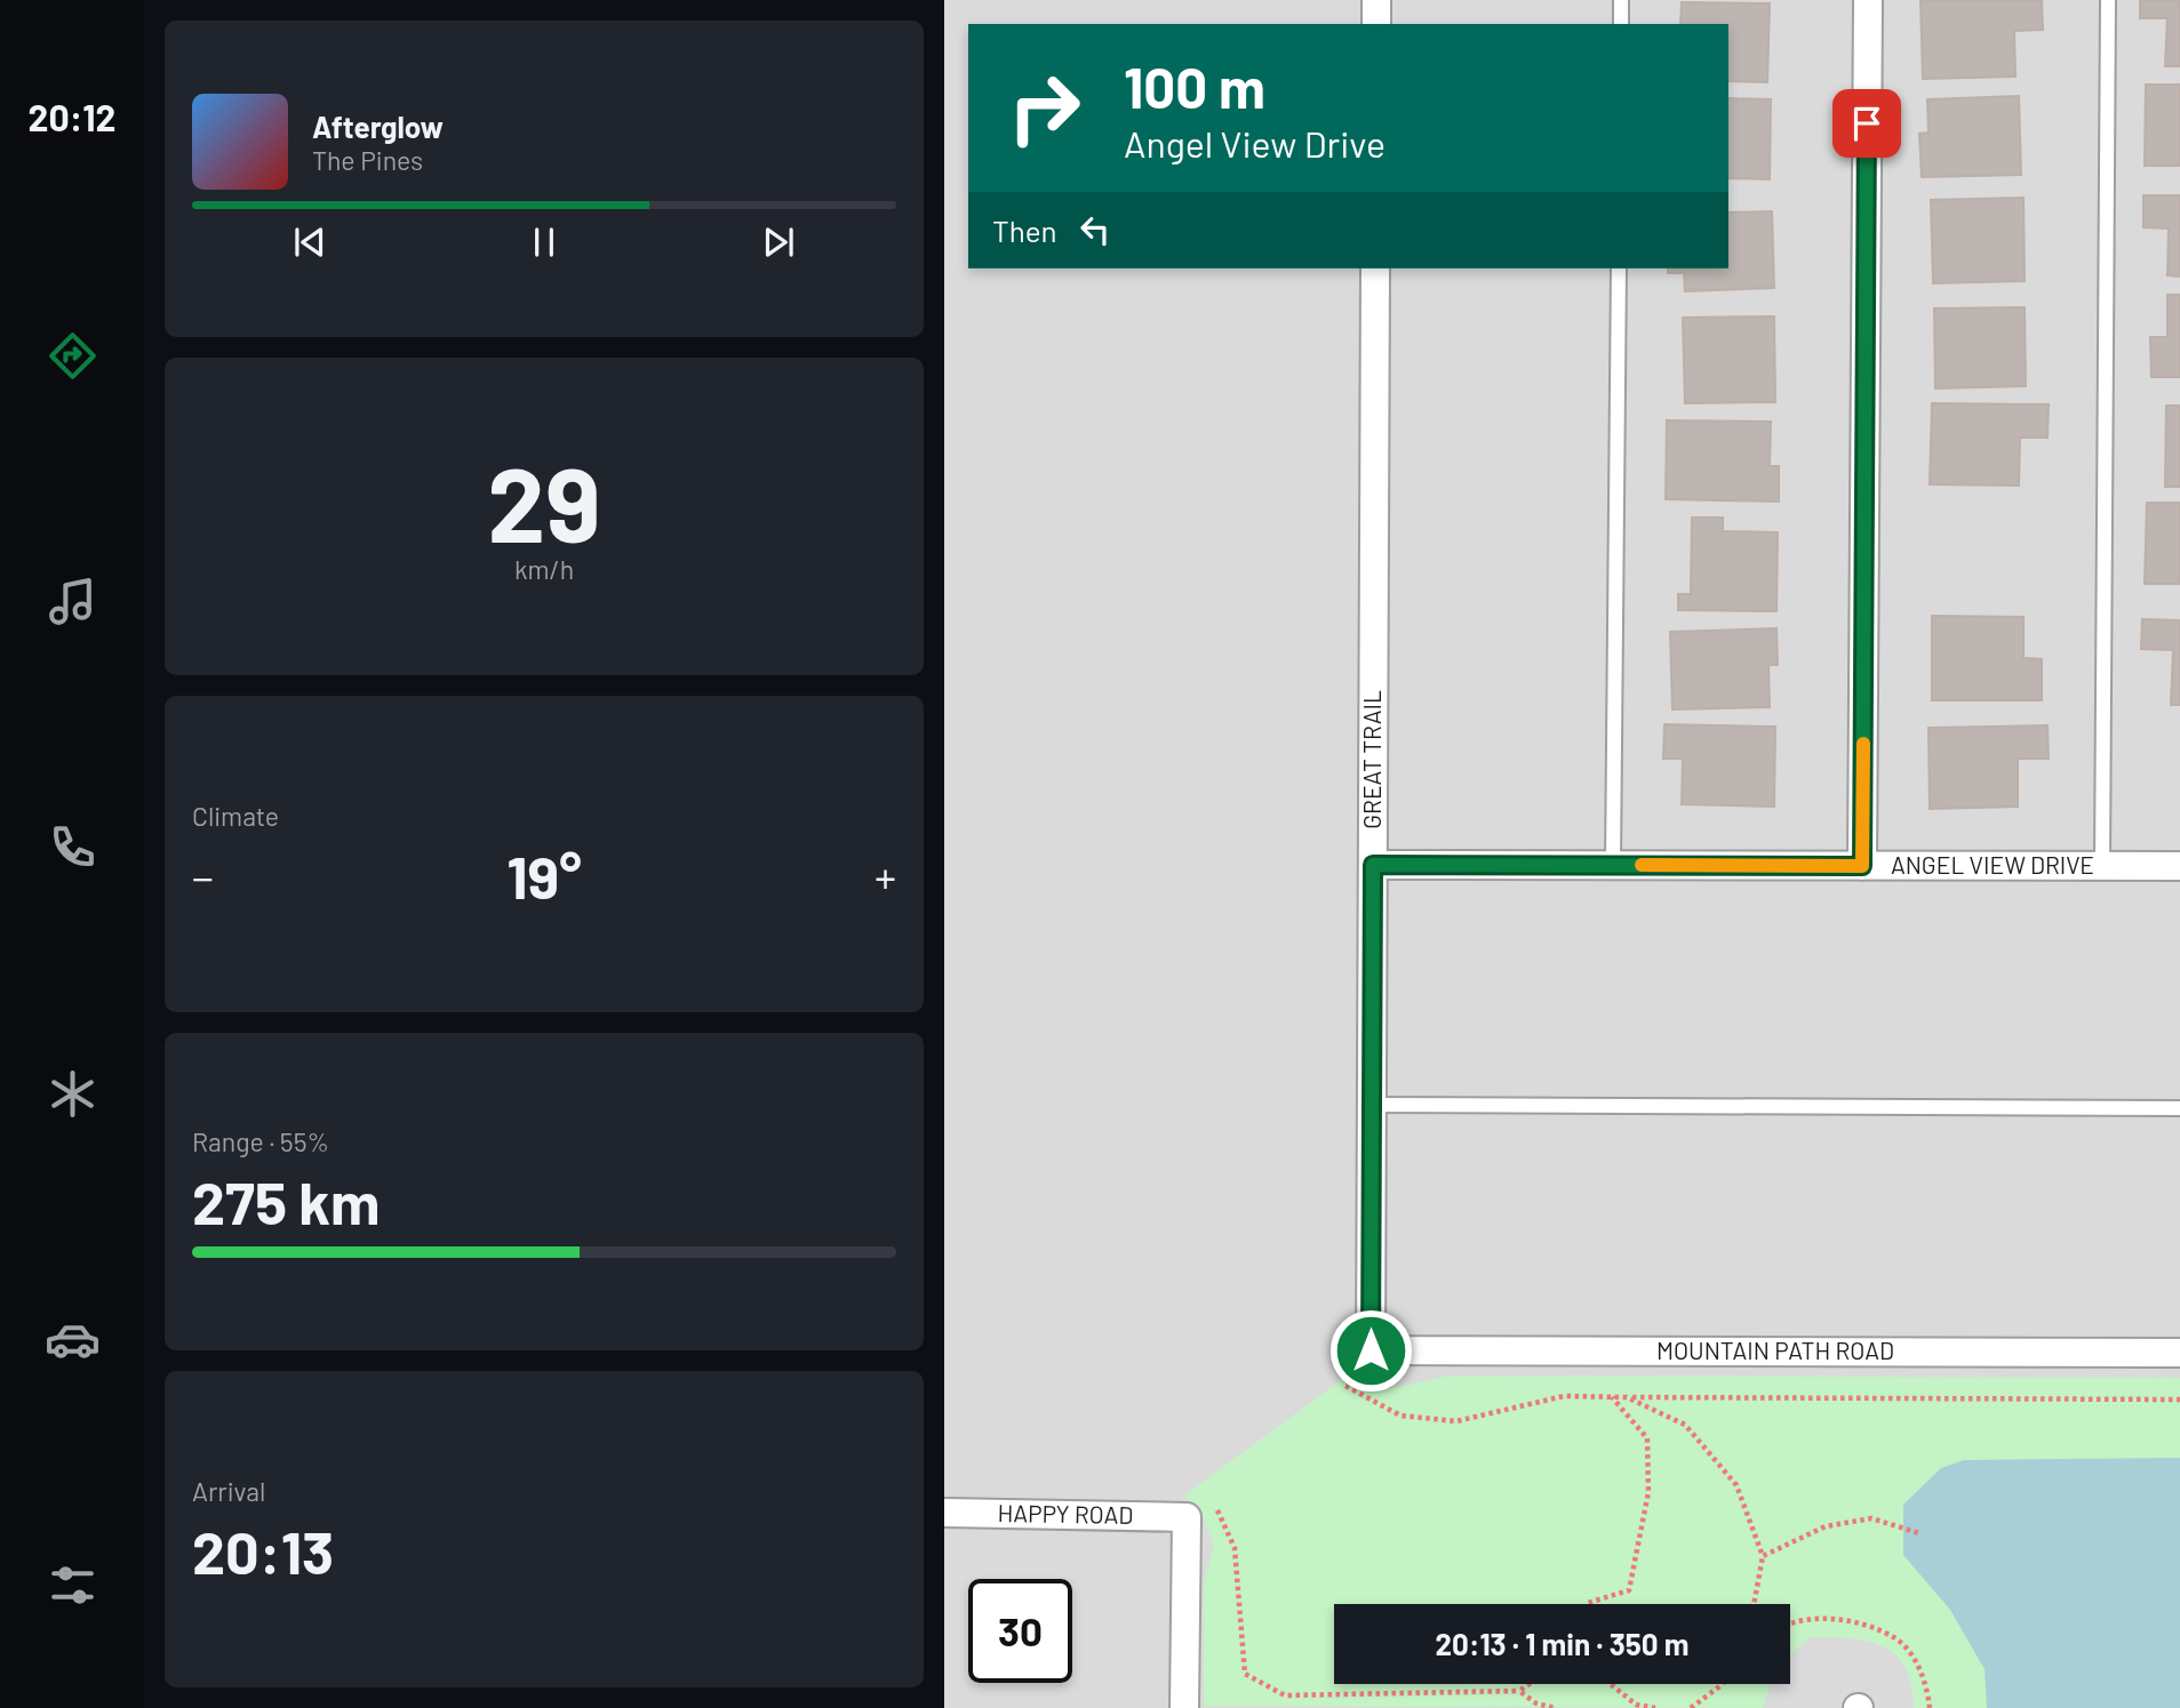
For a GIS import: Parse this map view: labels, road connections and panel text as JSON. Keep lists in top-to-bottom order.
{
  "streets": {
    "street": [
      "GREAT TRAIL",
      "ANGEL VIEW DRIVE",
      "MOUNTAIN PATH ROAD",
      "HAPPY ROAD"
    ]
  },
  "crossings": [
    ["GREAT TRAIL", "ANGEL VIEW DRIVE"],
    ["GREAT TRAIL", "MOUNTAIN PATH ROAD"]
  ],
  "page": {
    "tabs": "20:12",
    "turn": ["100 m", "Angel View Drive"],
    "song": ["Afterglow", "The Pines"],
    "then": "Then",
    "tile": [
      ["29", "km/h"],
      "Climate",
      ["Range · 55%", "275 km"],
      ["Arrival", "20:13"]
    ],
    "heat": ["−", "19°", "+"],
    "limit": "30",
    "trip": "20:13 · 1 min · 350 m"
  }
}
